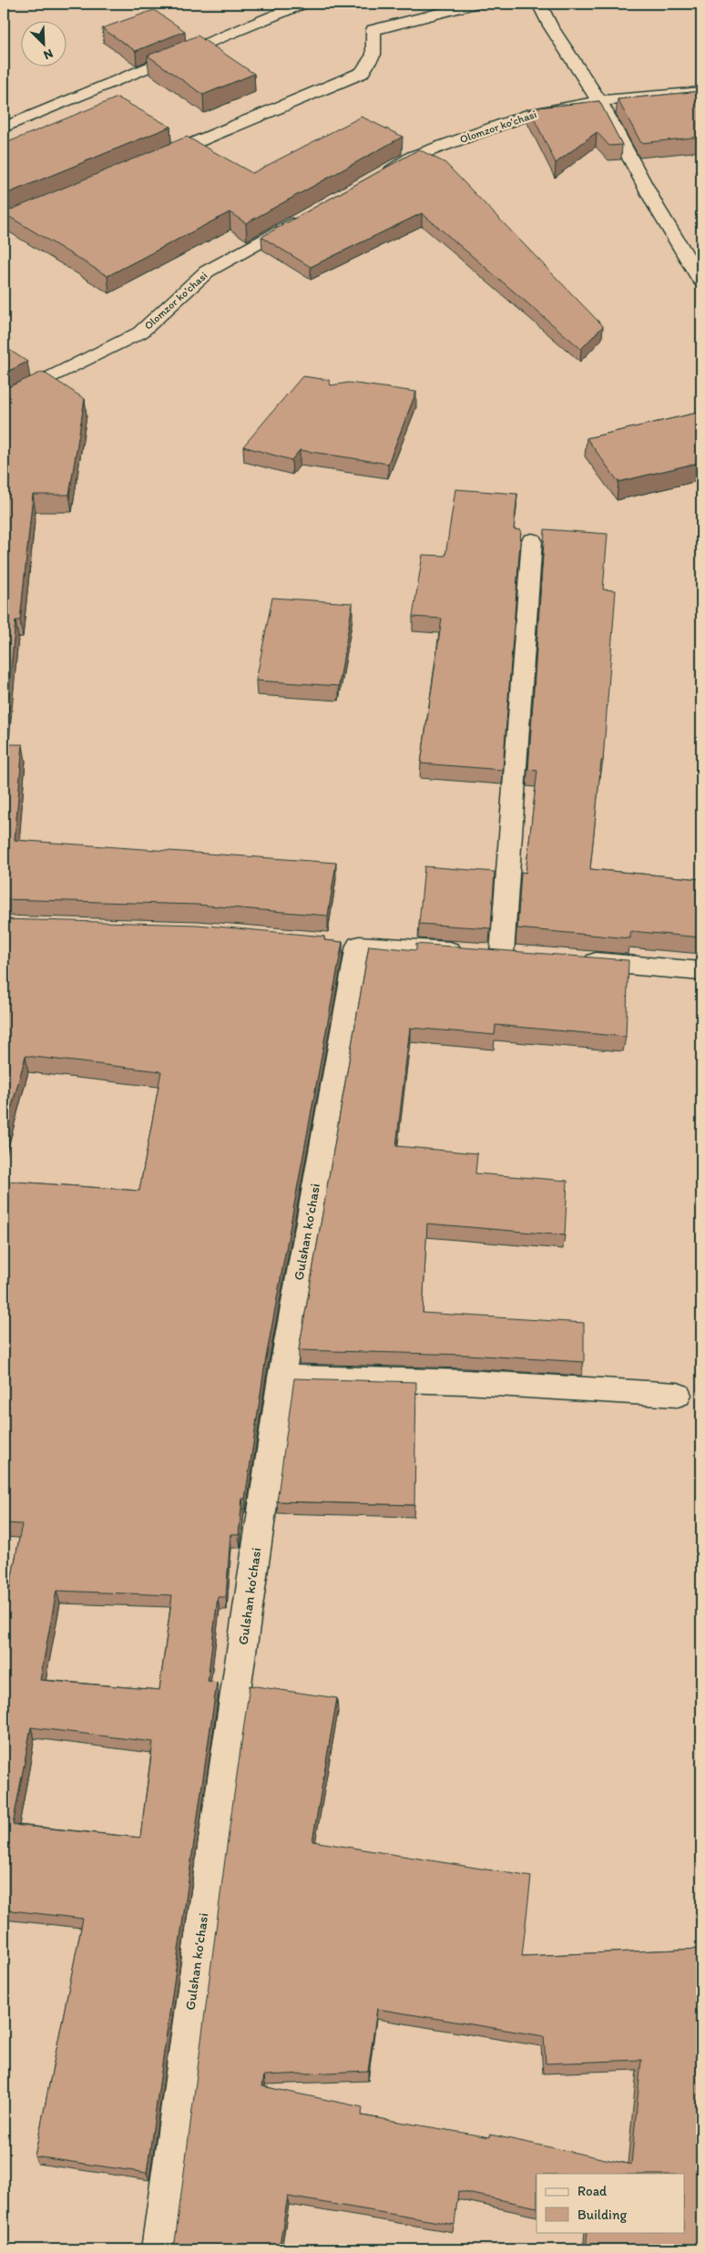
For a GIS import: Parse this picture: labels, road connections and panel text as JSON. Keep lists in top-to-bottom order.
{
  "streets": {
    "street": ["Olomzor ko'chasi", "Gulshan koʻchasi"]
  },
  "legend": ["Road", "Building"],
  "north": "bottom right"
}
